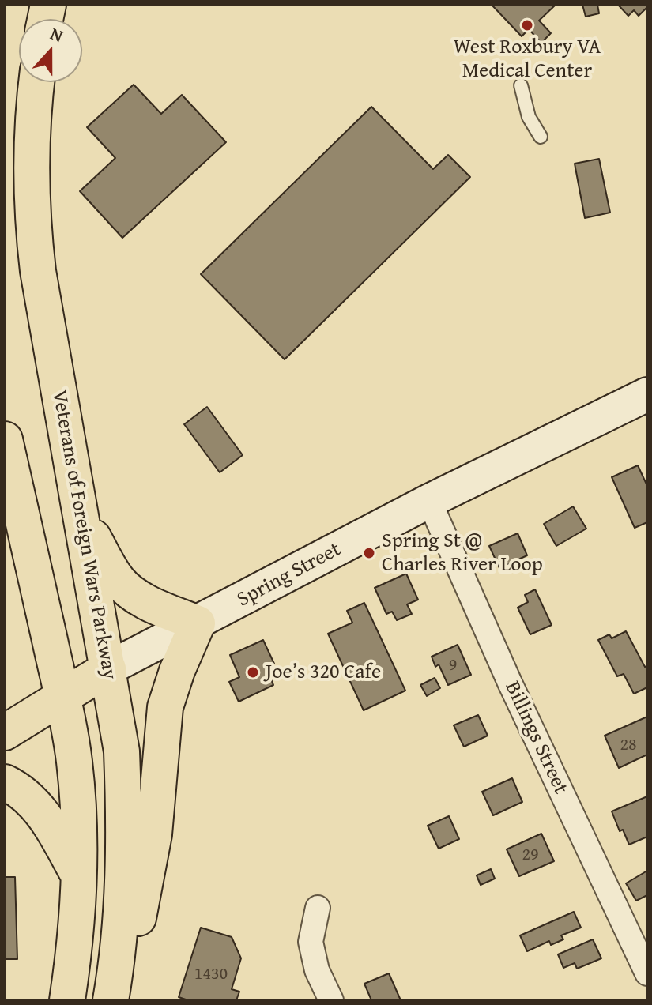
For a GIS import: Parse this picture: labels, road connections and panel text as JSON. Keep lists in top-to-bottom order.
{
  "streets": {
    "main road": ["Veterans of Foreign Wars Parkway", "Spring Street"],
    "street": ["Billings Street"]
  },
  "crossings": [
    ["Veterans of Foreign Wars Parkway", "Spring Street"],
    ["Spring Street", "Billings Street"]
  ],
  "places": ["West Roxbury VA Medical Center", "Spring St @ Charles River Loop", "Joe’s 320 Cafe"],
  "house_numbers": [
    "9",
    "28",
    "29",
    "1430"
  ],
  "north": "top"
}
